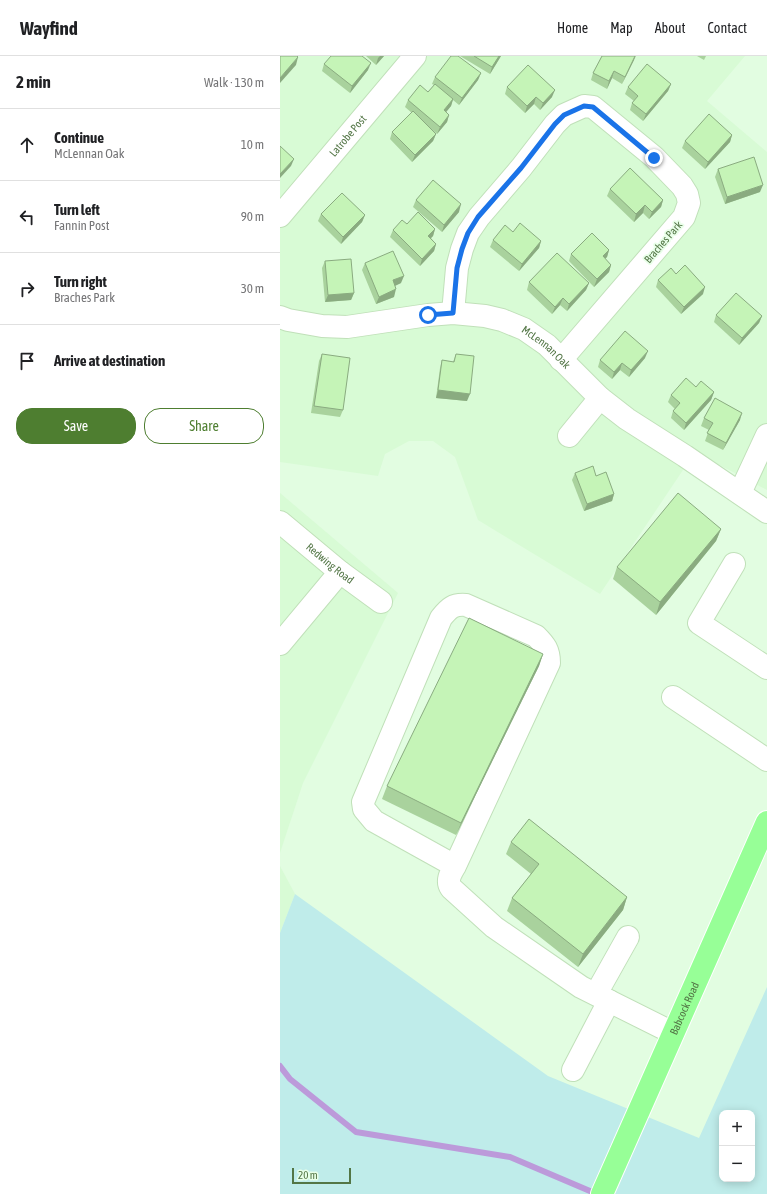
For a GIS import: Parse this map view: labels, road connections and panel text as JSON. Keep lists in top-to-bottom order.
{
  "streets": {
    "main road": ["Babcock Road"],
    "street": [
      "Latrobe Post",
      "Braches Park",
      "McLennan Oak",
      "Redwing Road"
    ]
  },
  "crossings": [
    ["Braches Park", "McLennan Oak"]
  ],
  "scale_bar": "20 m",
  "page": {
    "header": "Wayfind",
    "nav": [
      "Home",
      "Map",
      "About",
      "Contact"
    ],
    "heading": ["2 min", "Walk · 130 m"],
    "list": [
      ["Continue", "McLennan Oak", "10 m"],
      ["Turn left", "Fannin Post", "90 m"],
      ["Turn right", "Braches Park", "30 m"],
      "Arrive at destination"
    ],
    "buttons": ["Save", "Share"],
    "map_buttons": ["+", "−"],
    "scale": "20 m"
  }
}
